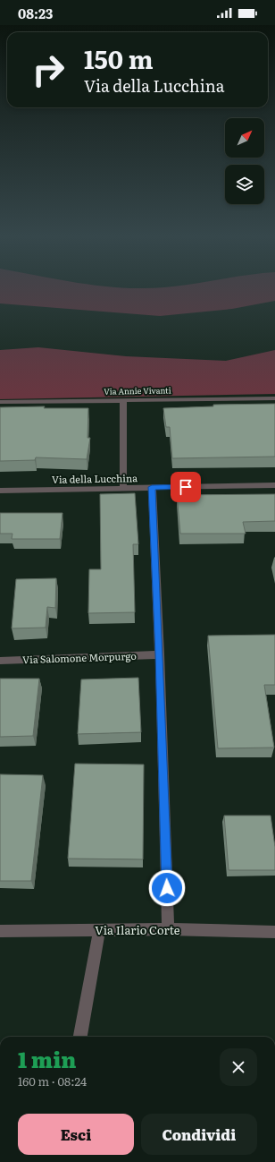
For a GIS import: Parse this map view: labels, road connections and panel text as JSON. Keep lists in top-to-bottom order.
{
  "streets": {
    "street": [
      "Via Annie Vivanti",
      "Via della Lucchina",
      "Via Salomone Morpurgo",
      "Via Ilario Corte"
    ]
  },
  "north": "top right",
  "page": {
    "status": "08:23",
    "turn": ["150 m", "Via della Lucchina"],
    "heading": ["1 min", "160 m · 08:24"],
    "buttons": ["Esci", "Condividi"]
  }
}
